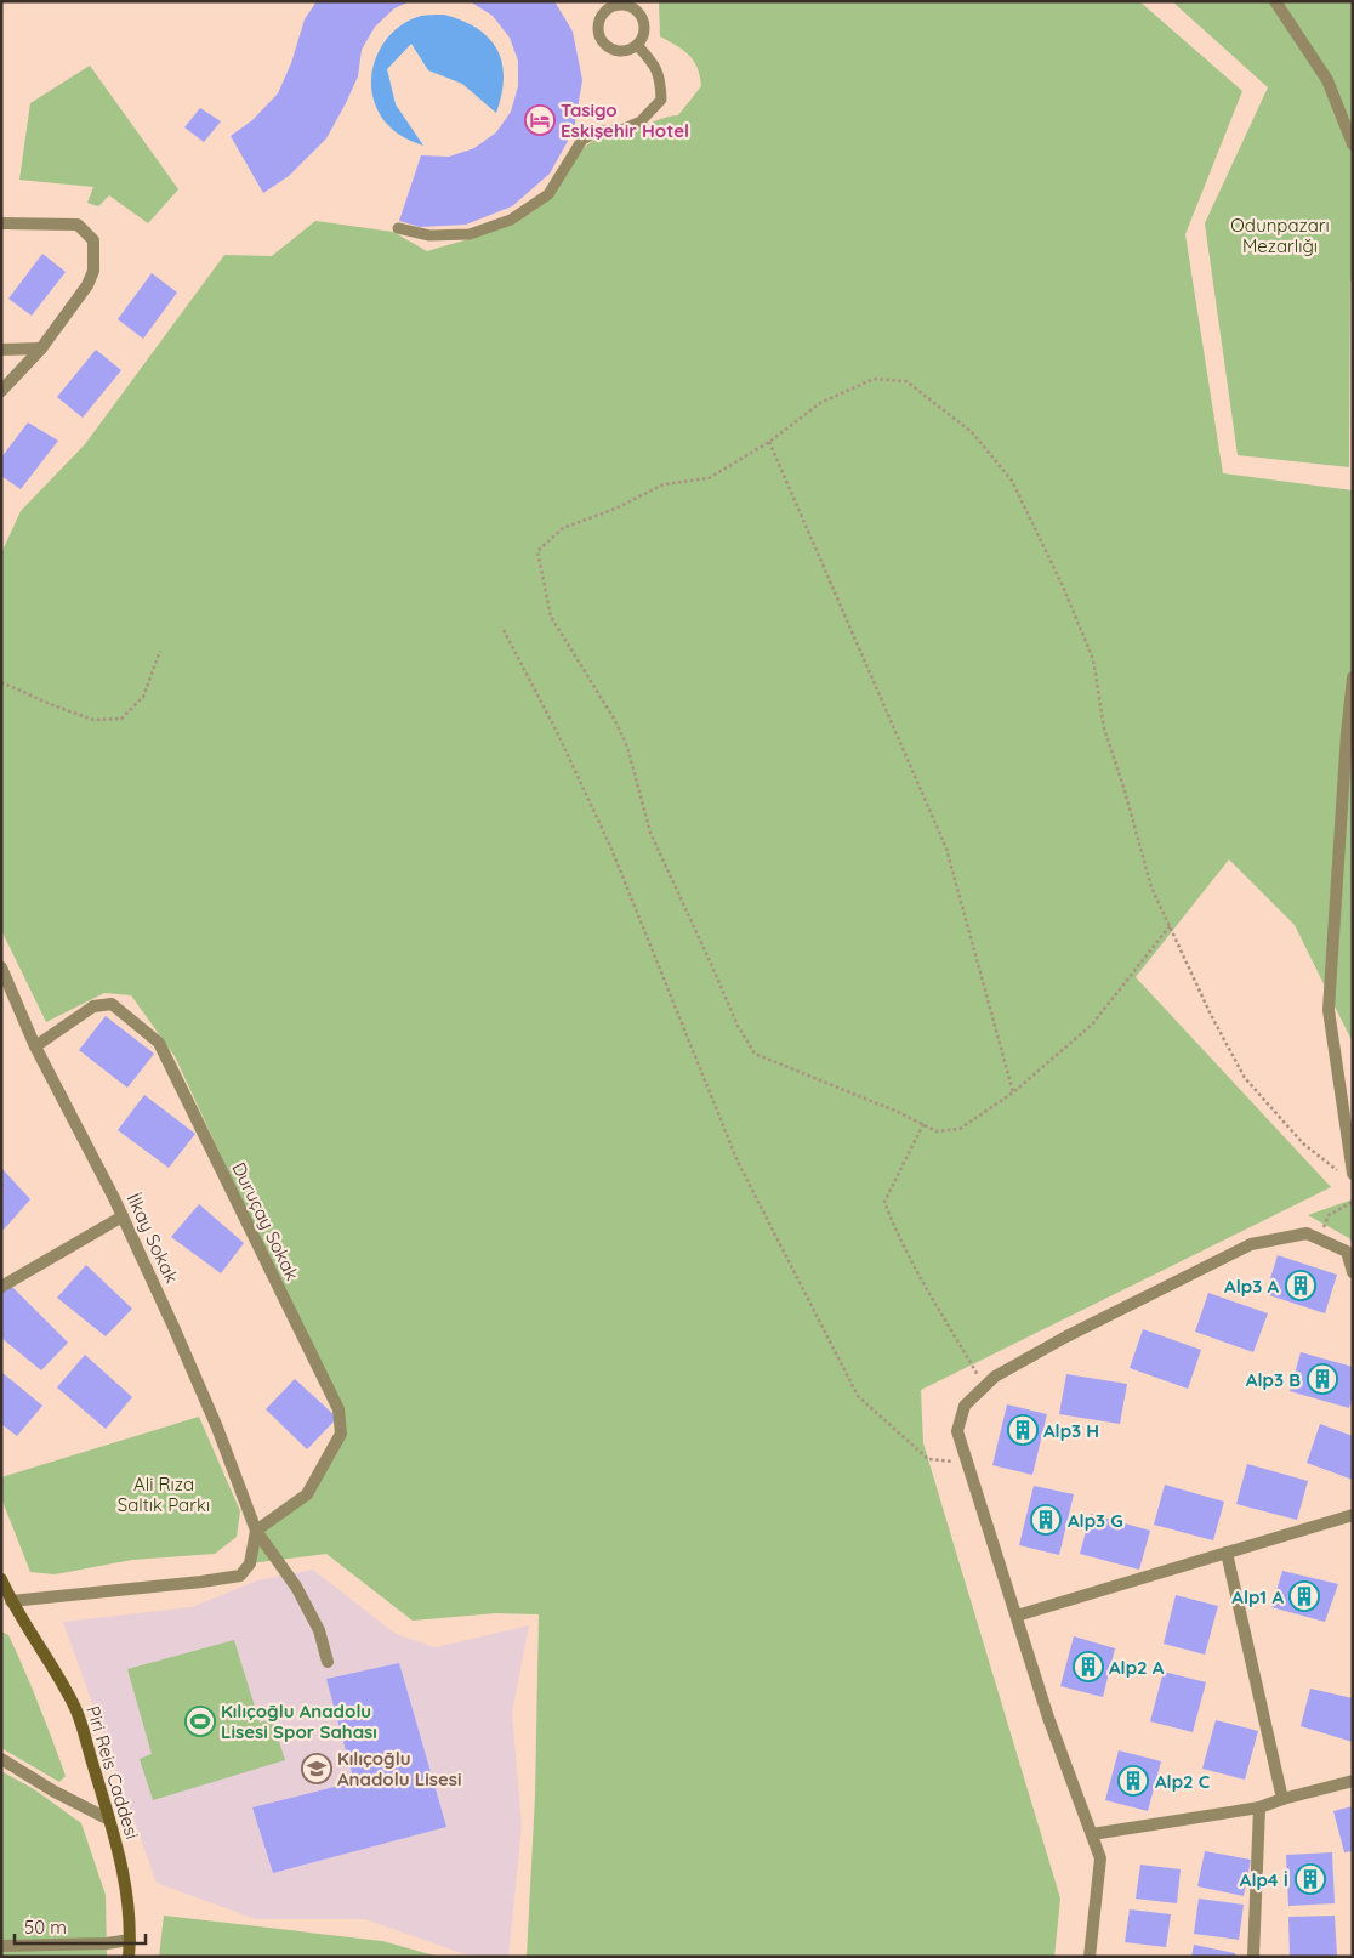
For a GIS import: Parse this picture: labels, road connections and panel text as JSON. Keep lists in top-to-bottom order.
{
  "streets": {
    "main road": ["Piri Reis Caddesi"],
    "street": ["Duruçay Sokak", "İlkay Sokak"]
  },
  "crossings": [
    ["Duruçay Sokak", "İlkay Sokak"]
  ],
  "parks": ["Odunpazarı Mezarlığı", "Ali Rıza Saltık Parkı"],
  "places": {
    "hotel": ["Tasigo Eskişehir Hotel"],
    "building": [
      "Alp3 A",
      "Alp3 B",
      "Alp3 H",
      "Alp3 G",
      "Alp1 A",
      "Alp2 A",
      "Alp2 C",
      "Alp4 İ"
    ],
    "sports": ["Kılıçoğlu Anadolu Lisesi Spor Sahası"],
    "school or university": ["Kılıçoğlu Anadolu Lisesi"]
  },
  "scale_bar": "50 m"
}
